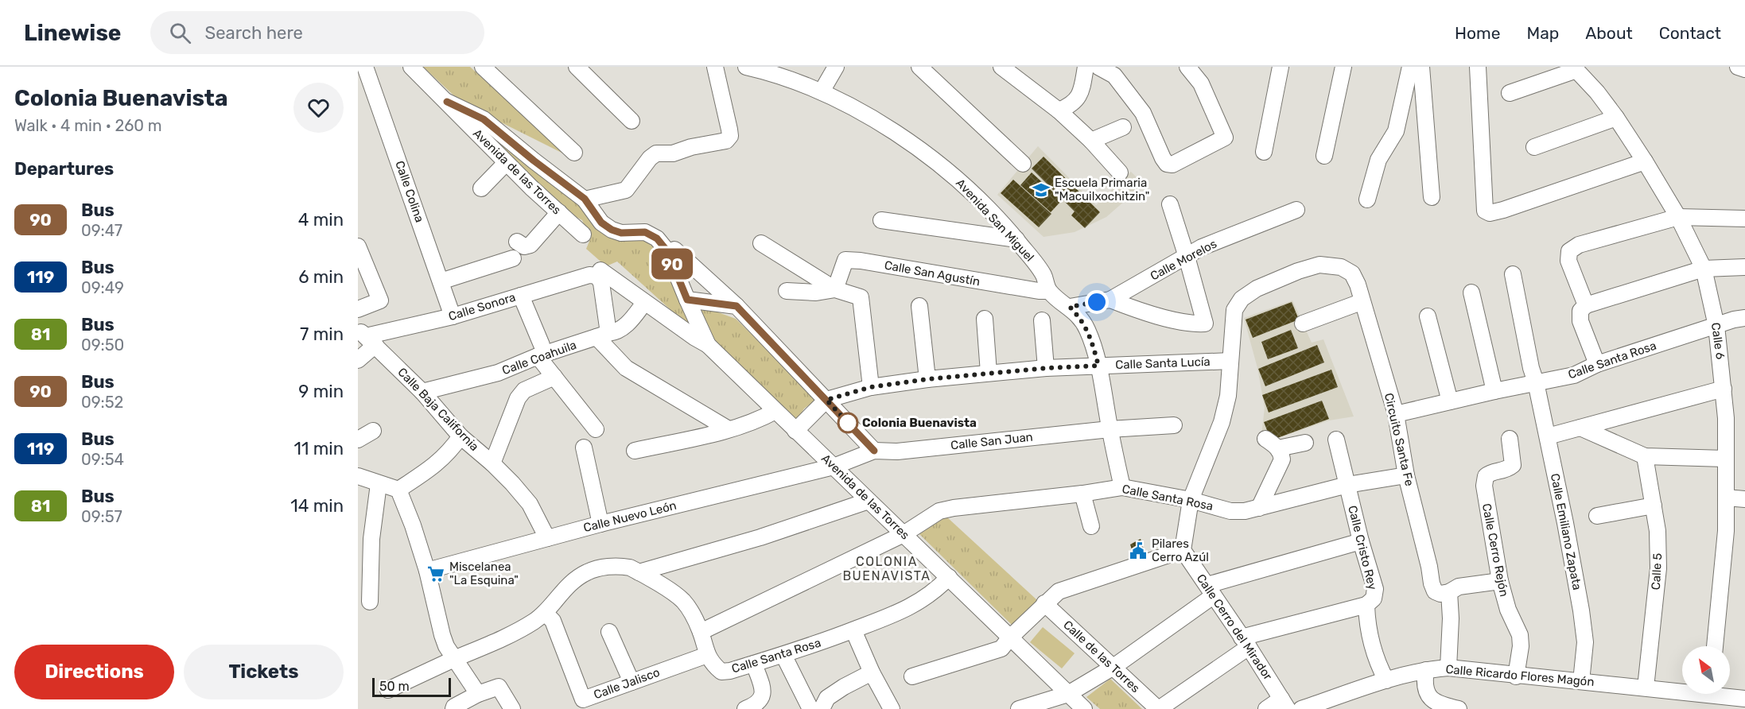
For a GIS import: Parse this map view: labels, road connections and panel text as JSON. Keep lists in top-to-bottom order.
{
  "streets": {
    "street": [
      "Avenida de las Torres",
      "Calle Colina",
      "Avenida San Miguel",
      "Calle Morelos",
      "Calle San Agustín",
      "Calle Sonora",
      "Calle 6",
      "Calle Coahuila",
      "Calle Santa Rosa",
      "Calle Santa Lucía",
      "Calle Baja California",
      "Circuito Santa Fe",
      "Calle San Juan",
      "Calle Nuevo León",
      "Calle Emiliano Zapata",
      "Calle Cristo Rey",
      "Calle Cerro Rejón",
      "Calle 5",
      "Calle Cerro del Mirador",
      "Calle de las Torres",
      "Calle Ricardo Flores Magón",
      "Calle Jalisco"
    ]
  },
  "crossings": [
    ["Avenida de las Torres", "Calle Sonora"],
    ["Avenida de las Torres", "Calle Coahuila"],
    ["Avenida de las Torres", "Calle Santa Rosa"],
    ["Avenida de las Torres", "Calle Santa Lucía"],
    ["Avenida de las Torres", "Calle Nuevo León"],
    ["Calle Colina", "Calle Sonora"],
    ["Avenida San Miguel", "Calle Morelos"],
    ["Avenida San Miguel", "Calle San Agustín"],
    ["Avenida San Miguel", "Calle Santa Rosa"],
    ["Avenida San Miguel", "Calle Santa Lucía"],
    ["Avenida San Miguel", "Calle San Juan"],
    ["Calle Sonora", "Calle Baja California"],
    ["Calle 6", "Calle Santa Rosa"],
    ["Calle Coahuila", "Calle Baja California"],
    ["Calle Santa Rosa", "Circuito Santa Fe"],
    ["Calle Santa Rosa", "Calle Emiliano Zapata"],
    ["Calle Santa Rosa", "Calle Cristo Rey"],
    ["Calle Santa Rosa", "Calle Jalisco"],
    ["Calle Santa Lucía", "Circuito Santa Fe"],
    ["Calle Baja California", "Calle Nuevo León"],
    ["Circuito Santa Fe", "Calle Ricardo Flores Magón"],
    ["Calle San Juan", "Calle Nuevo León"],
    ["Calle Emiliano Zapata", "Calle Ricardo Flores Magón"],
    ["Calle Cristo Rey", "Calle Ricardo Flores Magón"],
    ["Calle Cerro Rejón", "Calle Ricardo Flores Magón"],
    ["Calle 5", "Calle Ricardo Flores Magón"]
  ],
  "districts": ["COLONIA BUENAVISTA"],
  "places": {
    "school or university": ["Escuela Primaria \"Macuilxochitzin\""],
    "other": ["Colonia Buenavista"],
    "public building": ["Pilares Cerro Azúl"],
    "supermarket": ["Miscelanea \"La Esquina\""]
  },
  "lines": ["bus line 90"],
  "scale_bar": "50 m",
  "north": "top left",
  "page": {
    "header": "Linewise",
    "search": "Search here",
    "nav": [
      "Home",
      "Map",
      "About",
      "Contact"
    ],
    "heading": [
      ["Colonia Buenavista", "Walk · 4 min · 260 m"],
      "Departures"
    ],
    "on_map": "90",
    "list": [
      {
        "mark": "90",
        "name": "Bus",
        "note": "09:47",
        "value": "4 min"
      },
      {
        "mark": "119",
        "name": "Bus",
        "note": "09:49",
        "value": "6 min"
      },
      {
        "mark": "81",
        "name": "Bus",
        "note": "09:50",
        "value": "7 min"
      },
      {
        "mark": "90",
        "name": "Bus",
        "note": "09:52",
        "value": "9 min"
      },
      {
        "mark": "119",
        "name": "Bus",
        "note": "09:54",
        "value": "11 min"
      },
      {
        "mark": "81",
        "name": "Bus",
        "note": "09:57",
        "value": "14 min"
      }
    ],
    "buttons": ["Directions", "Tickets"],
    "scale": "50 m"
  }
}
